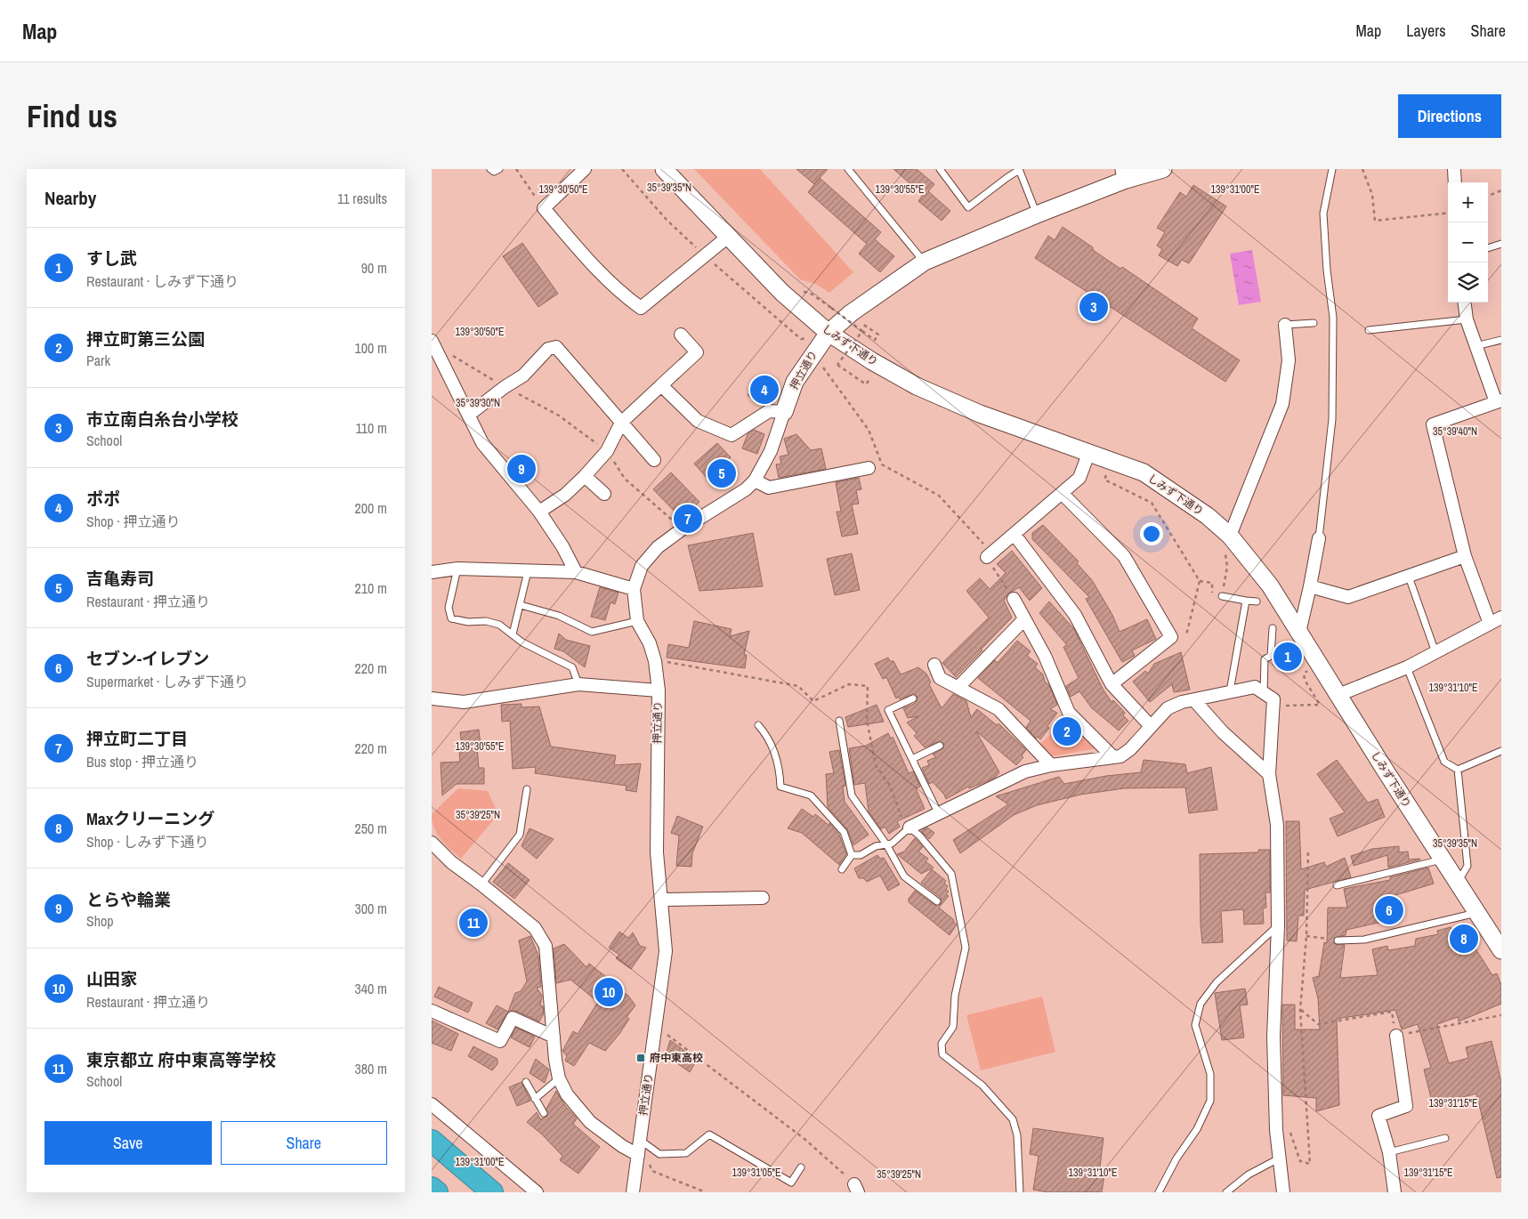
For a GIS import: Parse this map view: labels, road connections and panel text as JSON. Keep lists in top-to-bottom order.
{
  "streets": {
    "street": ["しみず下通り", "押立通り"]
  },
  "crossings": [
    ["しみず下通り", "押立通り"]
  ],
  "places": {
    "transit": ["府中東高校"]
  },
  "page": {
    "header": "Map",
    "nav": ["Map", "Layers", "Share"],
    "buttons": [
      "Directions",
      ["Save", "Share"]
    ],
    "title": "Find us",
    "heading": ["Nearby", "11 results"],
    "map_buttons": ["+", "−"],
    "list": [
      {
        "mark": "1",
        "name": "すし武",
        "note": "Restaurant · しみず下通り",
        "value": "90 m"
      },
      {
        "mark": "2",
        "name": "押立町第三公園",
        "note": "Park",
        "value": "100 m"
      },
      {
        "mark": "3",
        "name": "市立南白糸台小学校",
        "note": "School",
        "value": "110 m"
      },
      {
        "mark": "4",
        "name": "ポポ",
        "note": "Shop · 押立通り",
        "value": "200 m"
      },
      {
        "mark": "5",
        "name": "吉亀寿司",
        "note": "Restaurant · 押立通り",
        "value": "210 m"
      },
      {
        "mark": "6",
        "name": "セブン-イレブン",
        "note": "Supermarket · しみず下通り",
        "value": "220 m"
      },
      {
        "mark": "7",
        "name": "押立町二丁目",
        "note": "Bus stop · 押立通り",
        "value": "220 m"
      },
      {
        "mark": "8",
        "name": "Maxクリーニング",
        "note": "Shop · しみず下通り",
        "value": "250 m"
      },
      {
        "mark": "9",
        "name": "とらや輪業",
        "note": "Shop",
        "value": "300 m"
      },
      {
        "mark": "10",
        "name": "山田家",
        "note": "Restaurant · 押立通り",
        "value": "340 m"
      },
      {
        "mark": "11",
        "name": "東京都立 府中東高等学校",
        "note": "School",
        "value": "380 m"
      }
    ],
    "pins": [
      "3",
      "4",
      "9",
      "5",
      "7",
      "1",
      "2",
      "6",
      "11",
      "8",
      "10"
    ]
  },
  "coordinates": [
    "35°39'35\"N",
    "139°30'50\"E",
    "139°30'55\"E",
    "139°31'00\"E",
    "35°39'30\"N",
    "35°39'40\"N",
    "139°31'10\"E",
    "35°39'25\"N",
    "139°31'15\"E",
    "139°31'05\"E"
  ]
}
